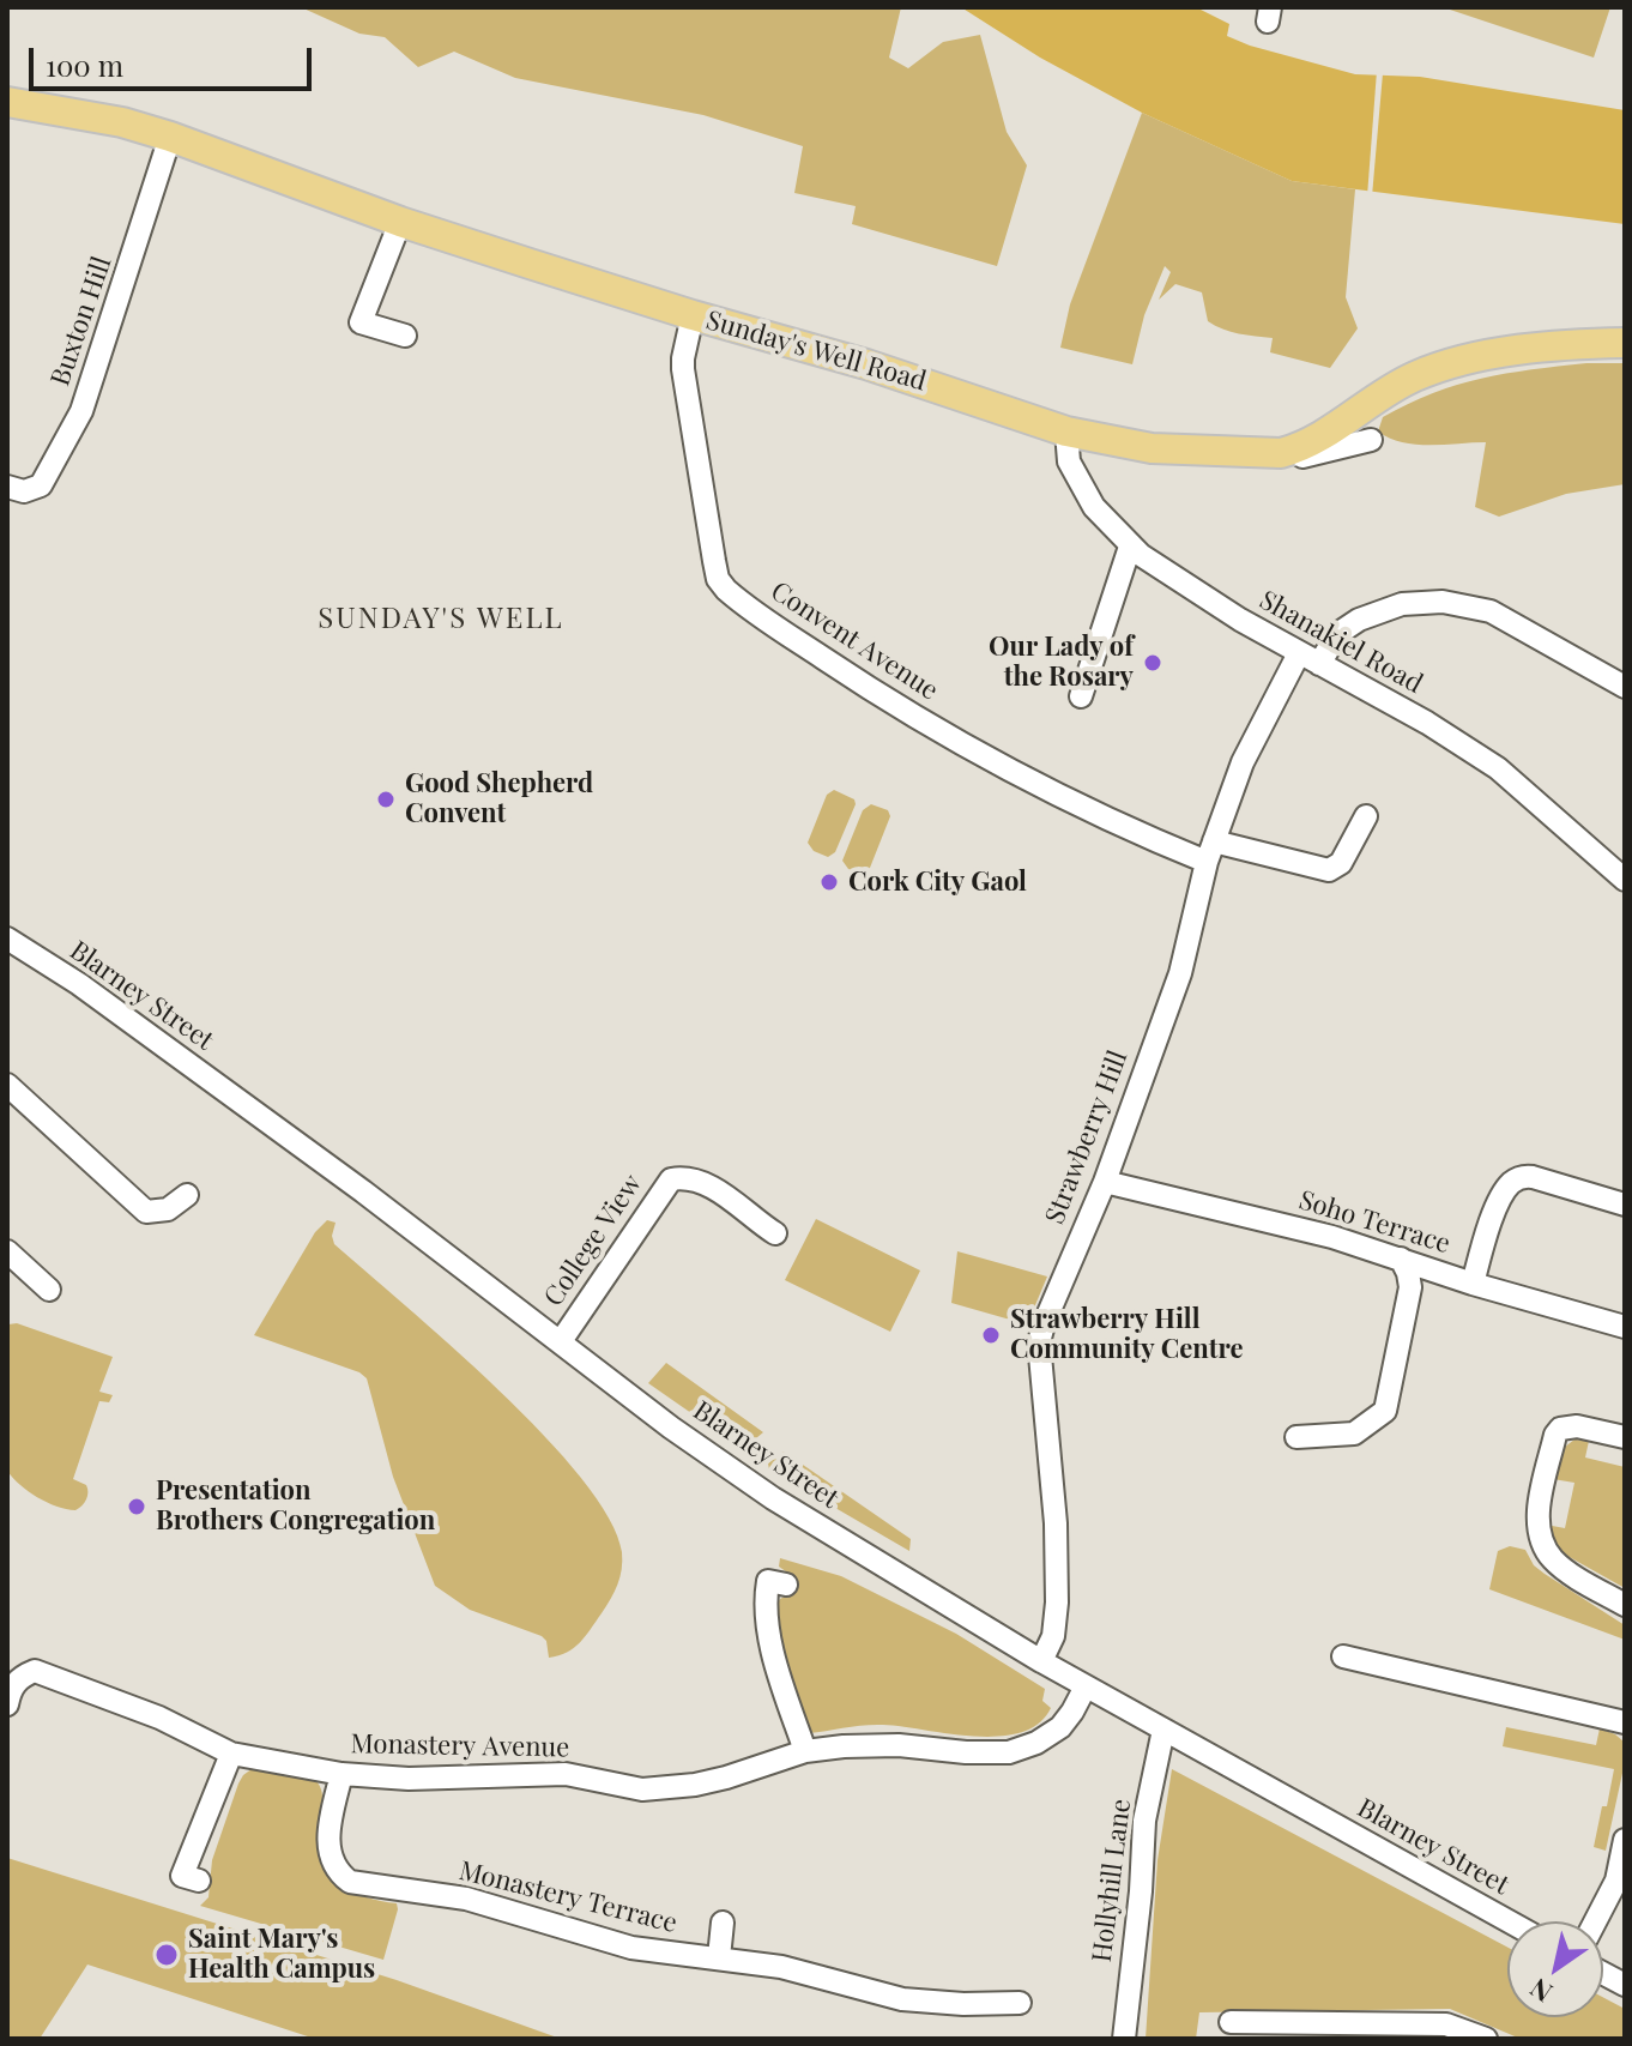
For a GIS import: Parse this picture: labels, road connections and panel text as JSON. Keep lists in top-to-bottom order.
{
  "streets": {
    "main road": ["Sunday's Well Road"],
    "street": [
      "Buxton Hill",
      "Convent Avenue",
      "Shanakiel Road",
      "Blarney Street",
      "Strawberry Hill",
      "Soho Terrace",
      "College View",
      "Monastery Avenue",
      "Hollyhill Lane",
      "Monastery Terrace"
    ]
  },
  "crossings": [
    ["Buxton Hill", "Sunday's Well Road"],
    ["Sunday's Well Road", "Convent Avenue"],
    ["Sunday's Well Road", "Shanakiel Road"],
    ["Convent Avenue", "Strawberry Hill"],
    ["Shanakiel Road", "Strawberry Hill"],
    ["Blarney Street", "Strawberry Hill"],
    ["Blarney Street", "College View"],
    ["Blarney Street", "Monastery Avenue"],
    ["Blarney Street", "Hollyhill Lane"],
    ["Strawberry Hill", "Soho Terrace"],
    ["Monastery Avenue", "Monastery Terrace"]
  ],
  "districts": ["SUNDAY'S WELL"],
  "places": [
    "Our Lady of the Rosary",
    "Good Shepherd Convent",
    "Cork City Gaol",
    "Strawberry Hill Community Centre",
    "Presentation Brothers Congregation",
    "Saint Mary's Health Campus"
  ],
  "scale_bar": "100 m",
  "north": "bottom left"
}
